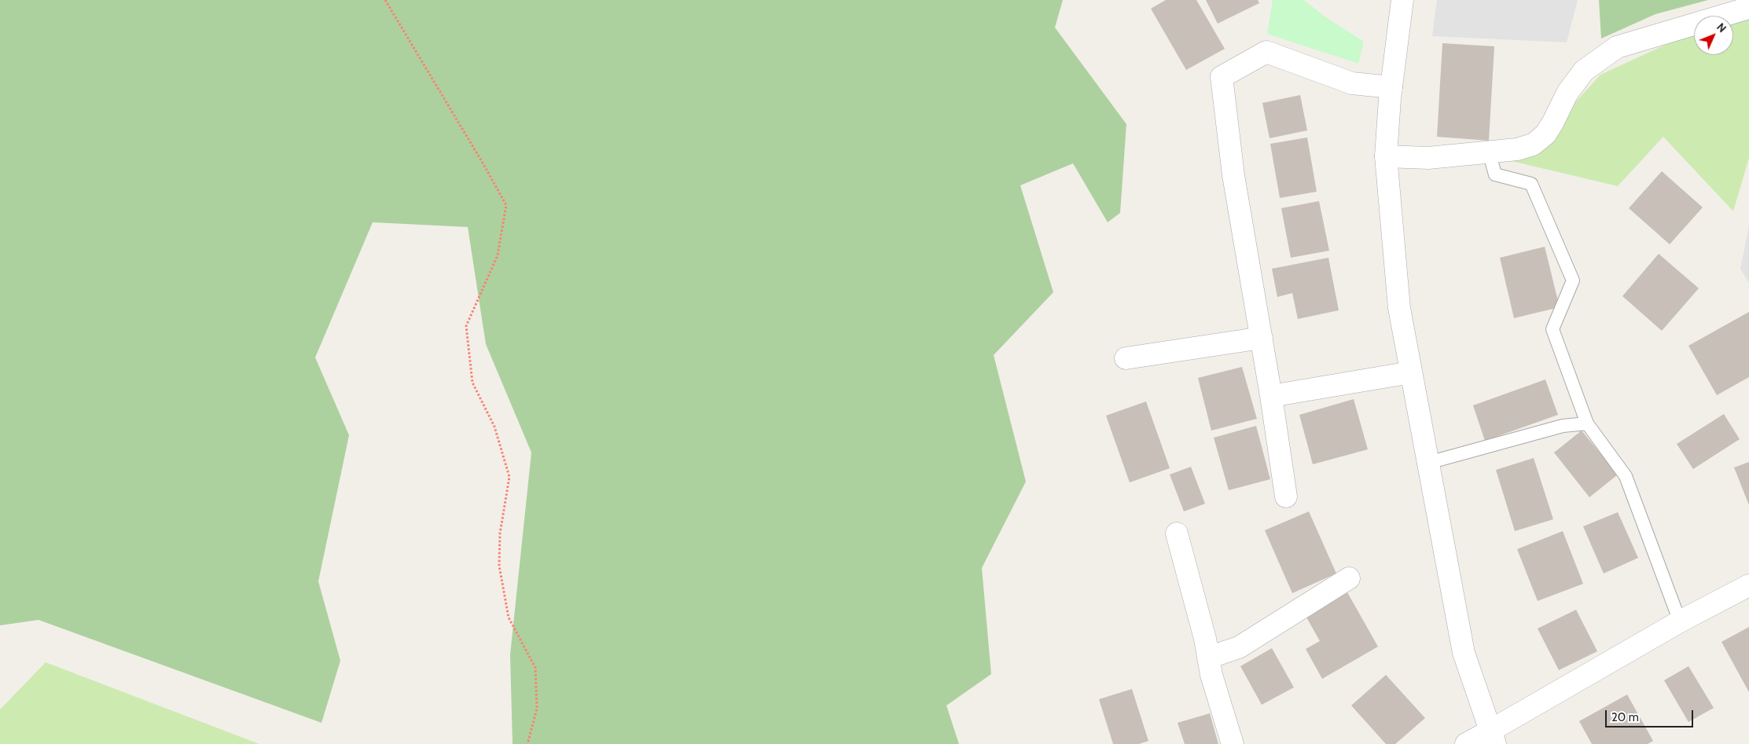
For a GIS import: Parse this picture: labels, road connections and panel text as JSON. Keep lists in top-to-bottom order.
{
  "scale_bar": "20 m",
  "north": "top right"
}
